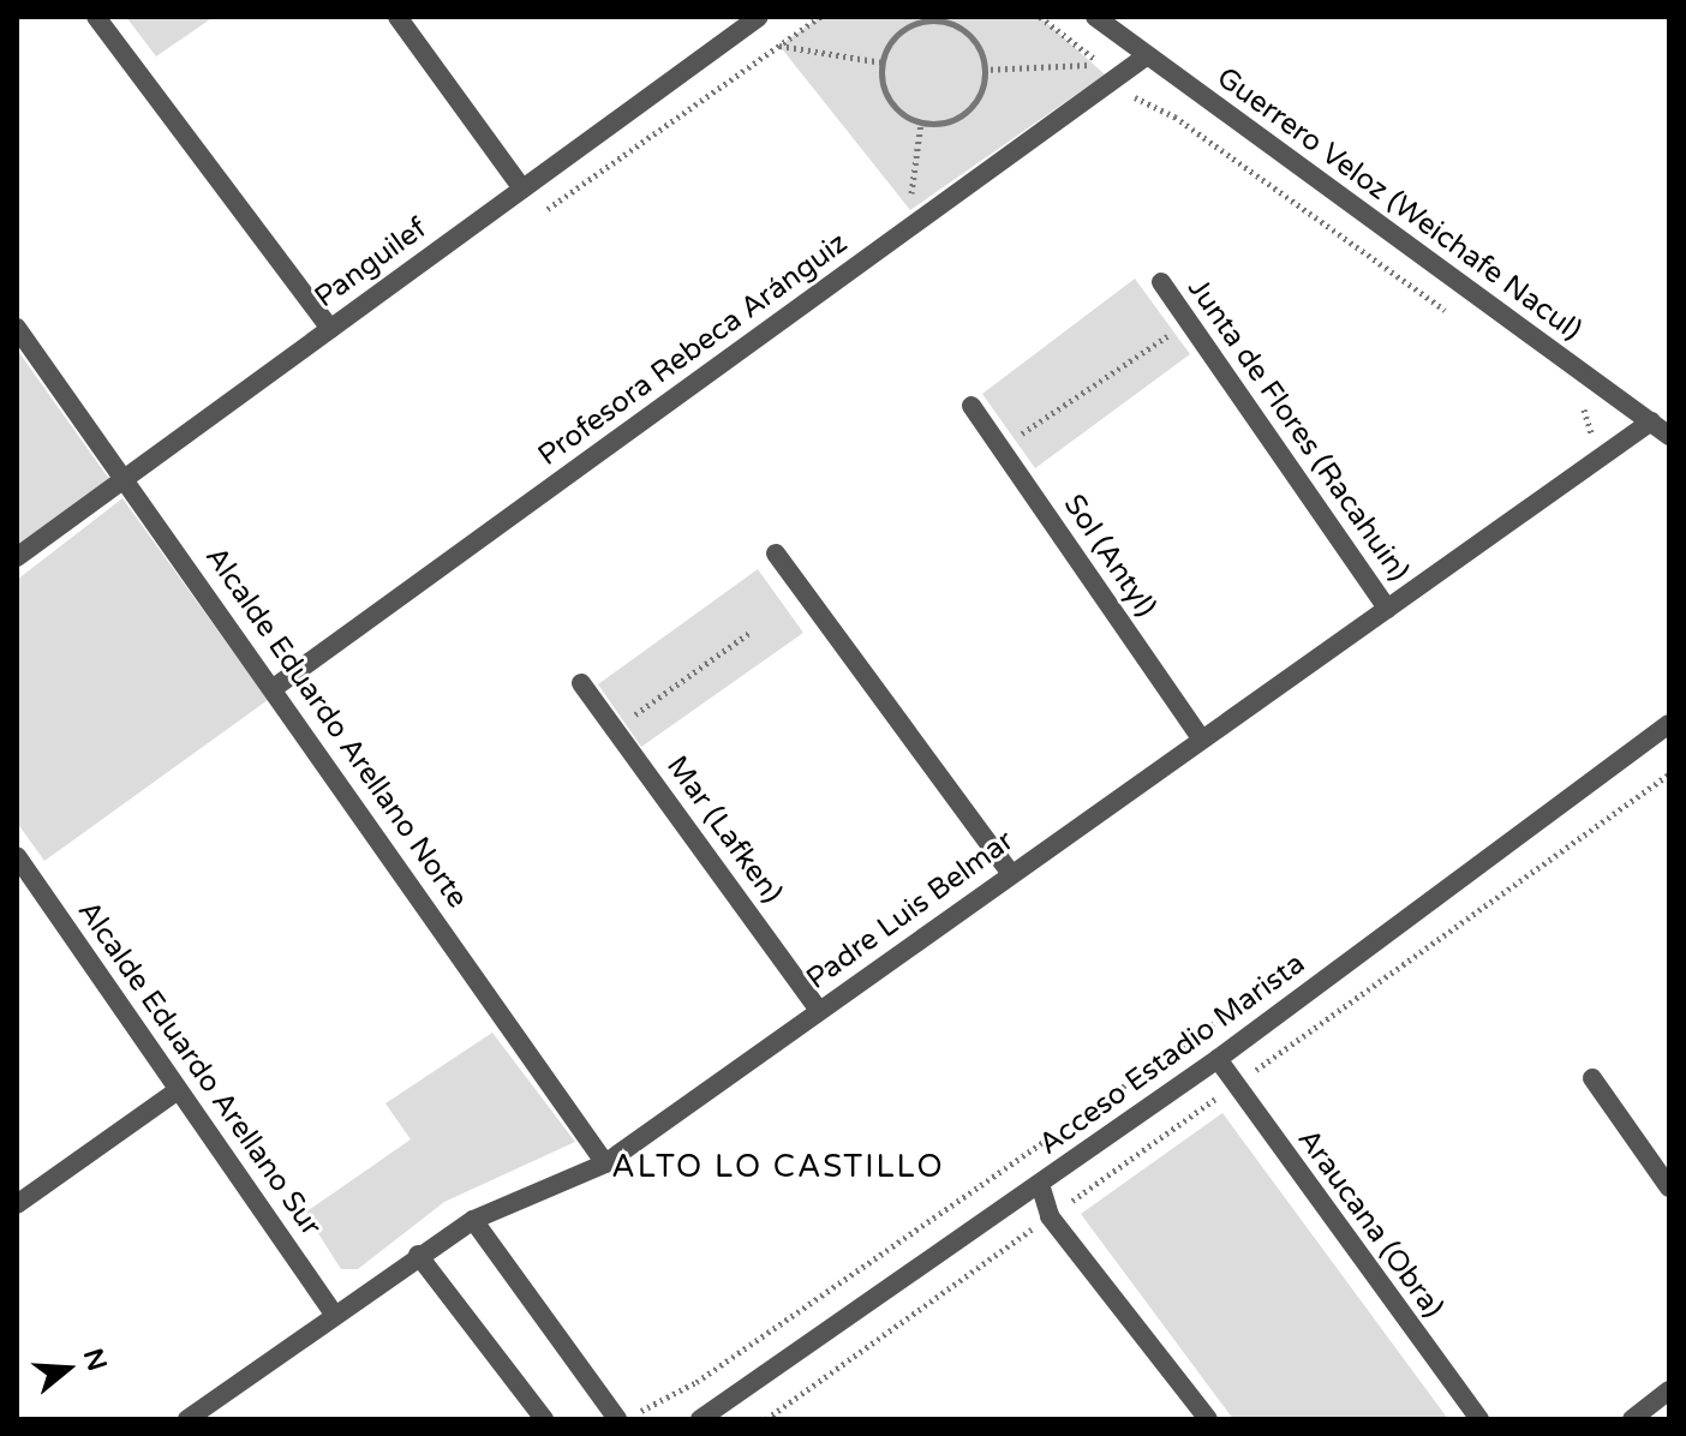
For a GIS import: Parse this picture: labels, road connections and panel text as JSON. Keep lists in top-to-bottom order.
{
  "streets": {
    "street": [
      "Guerrero Veloz (Weichafe Nacul)",
      "Panguilef",
      "Profesora Rebeca Aránguiz",
      "Junta de Flores (Racahuin)",
      "Sol (Antyl)",
      "Alcalde Eduardo Arellano Norte",
      "Mar (Lafken)",
      "Padre Luis Belmar",
      "Acceso Estadio Marista",
      "Alcalde Eduardo Arellano Sur",
      "Araucana (Obra)"
    ]
  },
  "crossings": [
    ["Guerrero Veloz (Weichafe Nacul)", "Profesora Rebeca Aránguiz"],
    ["Guerrero Veloz (Weichafe Nacul)", "Padre Luis Belmar"],
    ["Panguilef", "Alcalde Eduardo Arellano Norte"],
    ["Profesora Rebeca Aránguiz", "Alcalde Eduardo Arellano Norte"],
    ["Junta de Flores (Racahuin)", "Padre Luis Belmar"],
    ["Sol (Antyl)", "Padre Luis Belmar"],
    ["Alcalde Eduardo Arellano Norte", "Padre Luis Belmar"],
    ["Mar (Lafken)", "Padre Luis Belmar"],
    ["Padre Luis Belmar", "Alcalde Eduardo Arellano Sur"],
    ["Acceso Estadio Marista", "Araucana (Obra)"]
  ],
  "districts": ["ALTO LO CASTILLO"],
  "north": "right"
}
